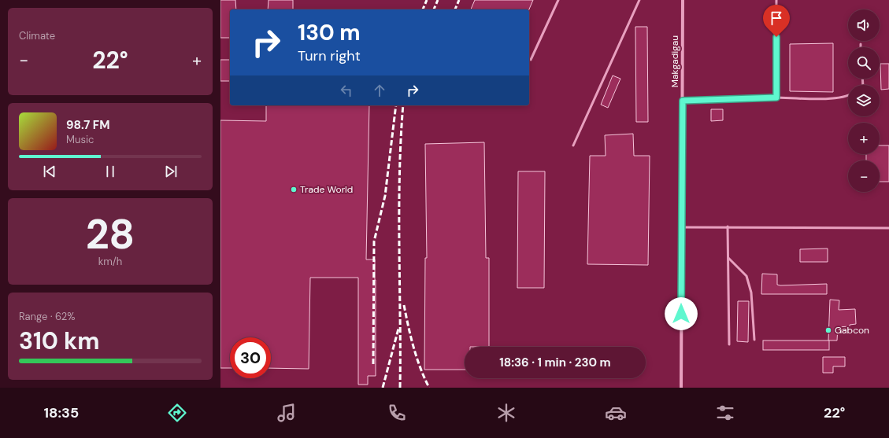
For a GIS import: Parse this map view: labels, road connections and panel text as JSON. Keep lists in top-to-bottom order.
{
  "streets": {
    "street": ["Makgadigau"]
  },
  "places": ["Trade World", "Gabcon"],
  "page": {
    "tile": [
      "Climate",
      ["28", "km/h"],
      ["Range · 62%", "310 km"]
    ],
    "map_buttons": ["+", "−"],
    "turn": ["130 m", "Turn right"],
    "heat": ["−", "22°", "+"],
    "song": ["98.7 FM", "Music"],
    "limit": "30",
    "trip": "18:36 · 1 min · 230 m",
    "tabs": ["18:35", "22°"]
  }
}
